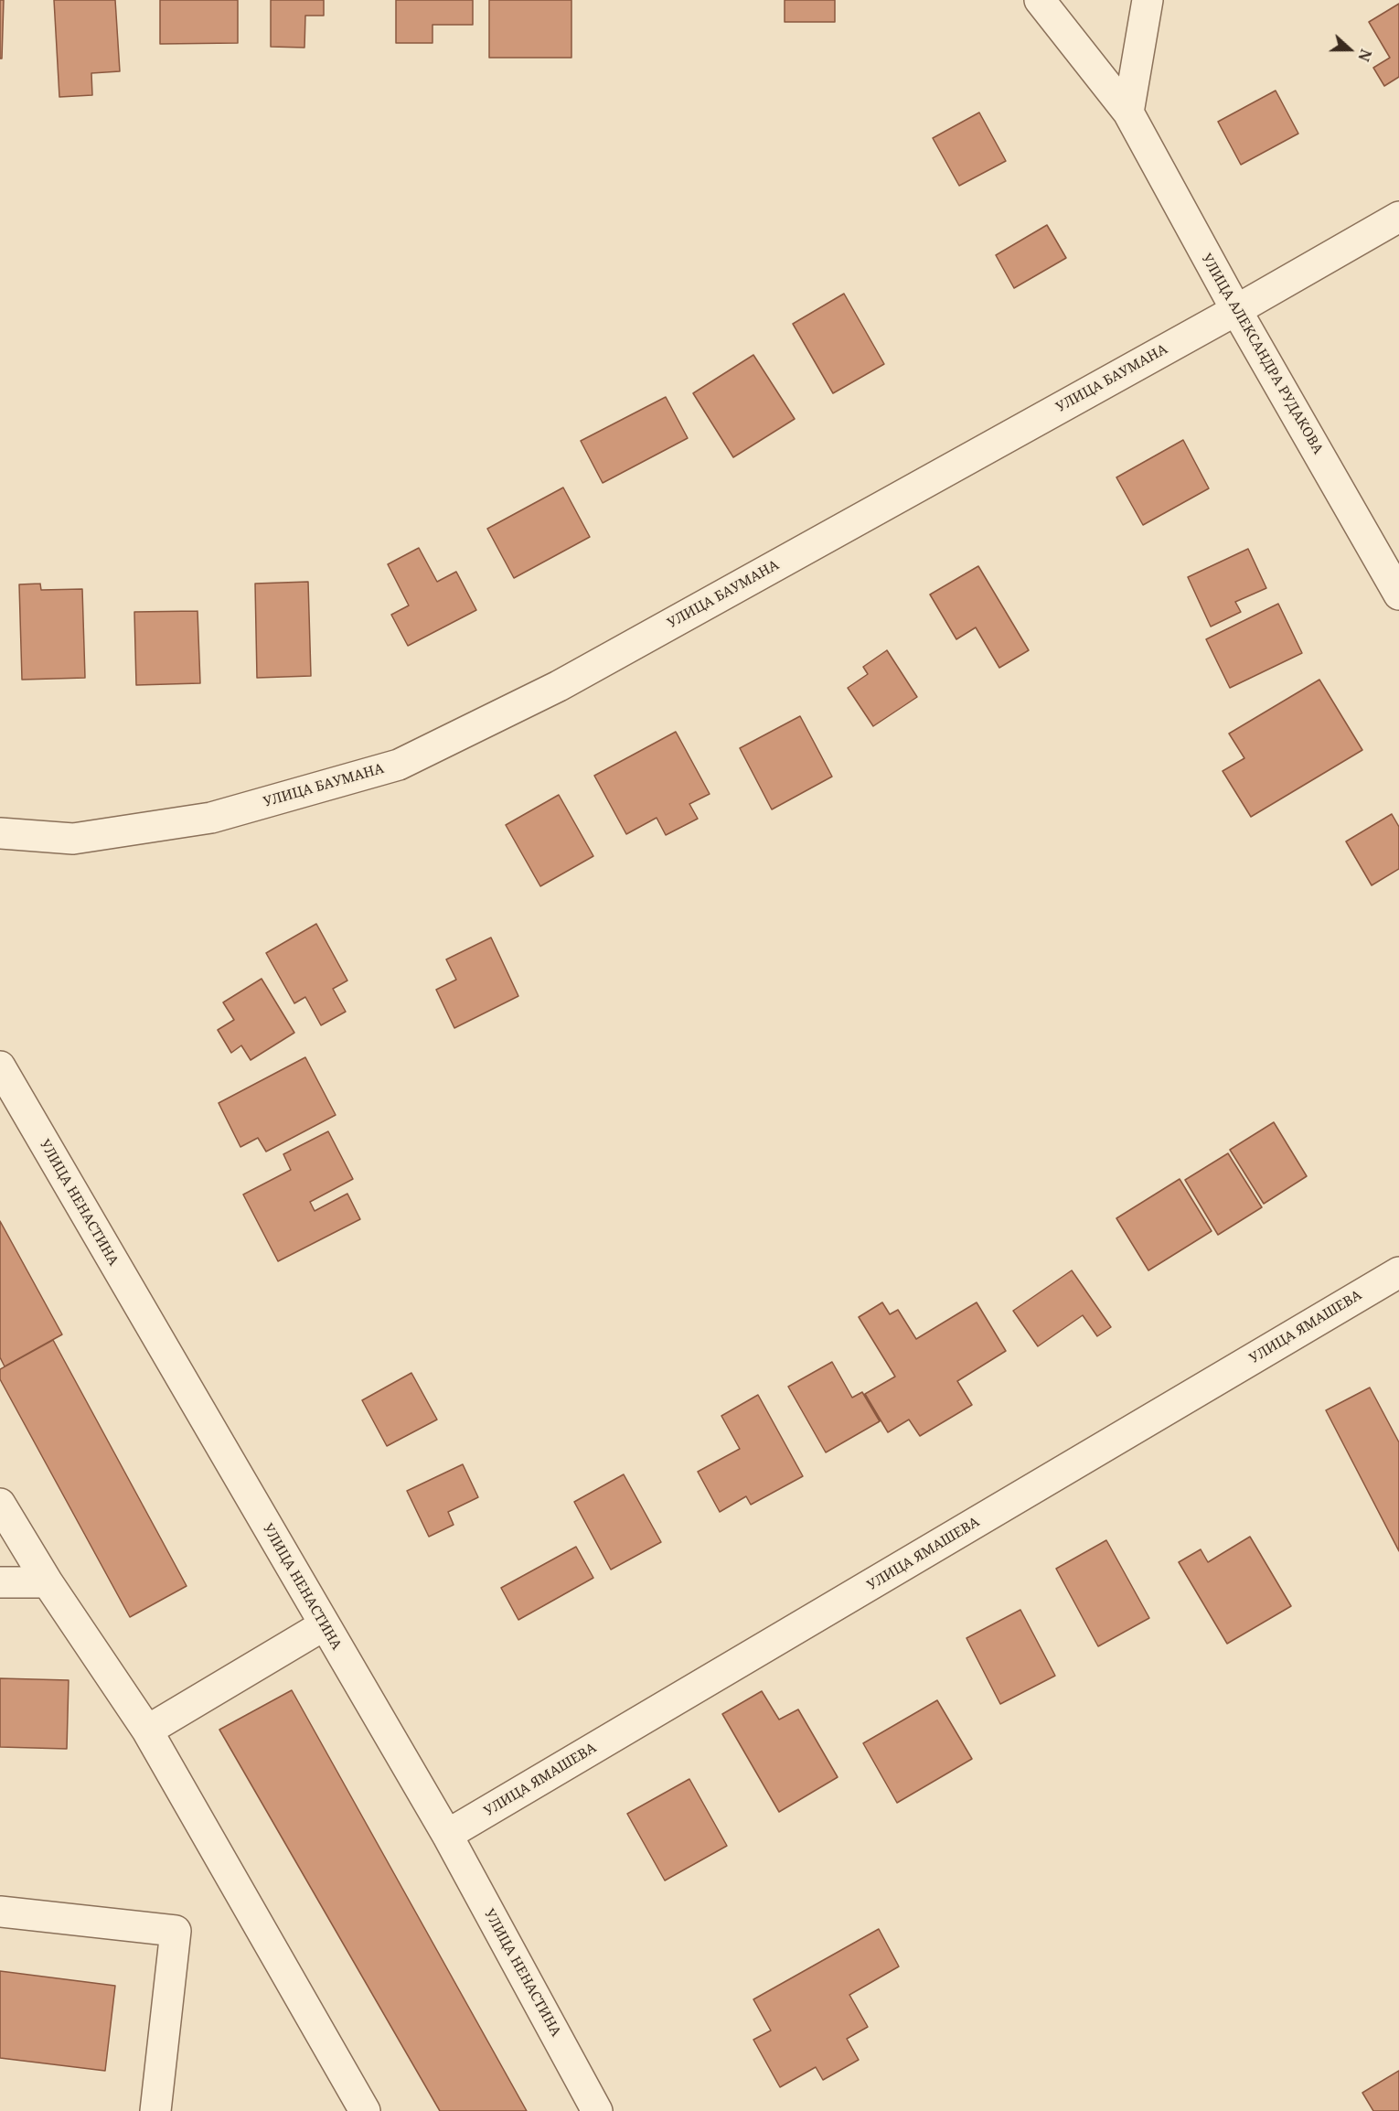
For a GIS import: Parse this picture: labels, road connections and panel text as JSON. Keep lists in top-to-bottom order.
{
  "streets": {
    "street": [
      "УЛИЦА АЛЕКСАНДРА РУДАКОВА",
      "УЛИЦА БАУМАНА",
      "УЛИЦА НЕНАСТИНА",
      "УЛИЦА ЯМАШЕВА"
    ]
  },
  "crossings": [
    ["УЛИЦА АЛЕКСАНДРА РУДАКОВА", "УЛИЦА БАУМАНА"],
    ["УЛИЦА НЕНАСТИНА", "УЛИЦА ЯМАШЕВА"]
  ],
  "north": "right"
}
